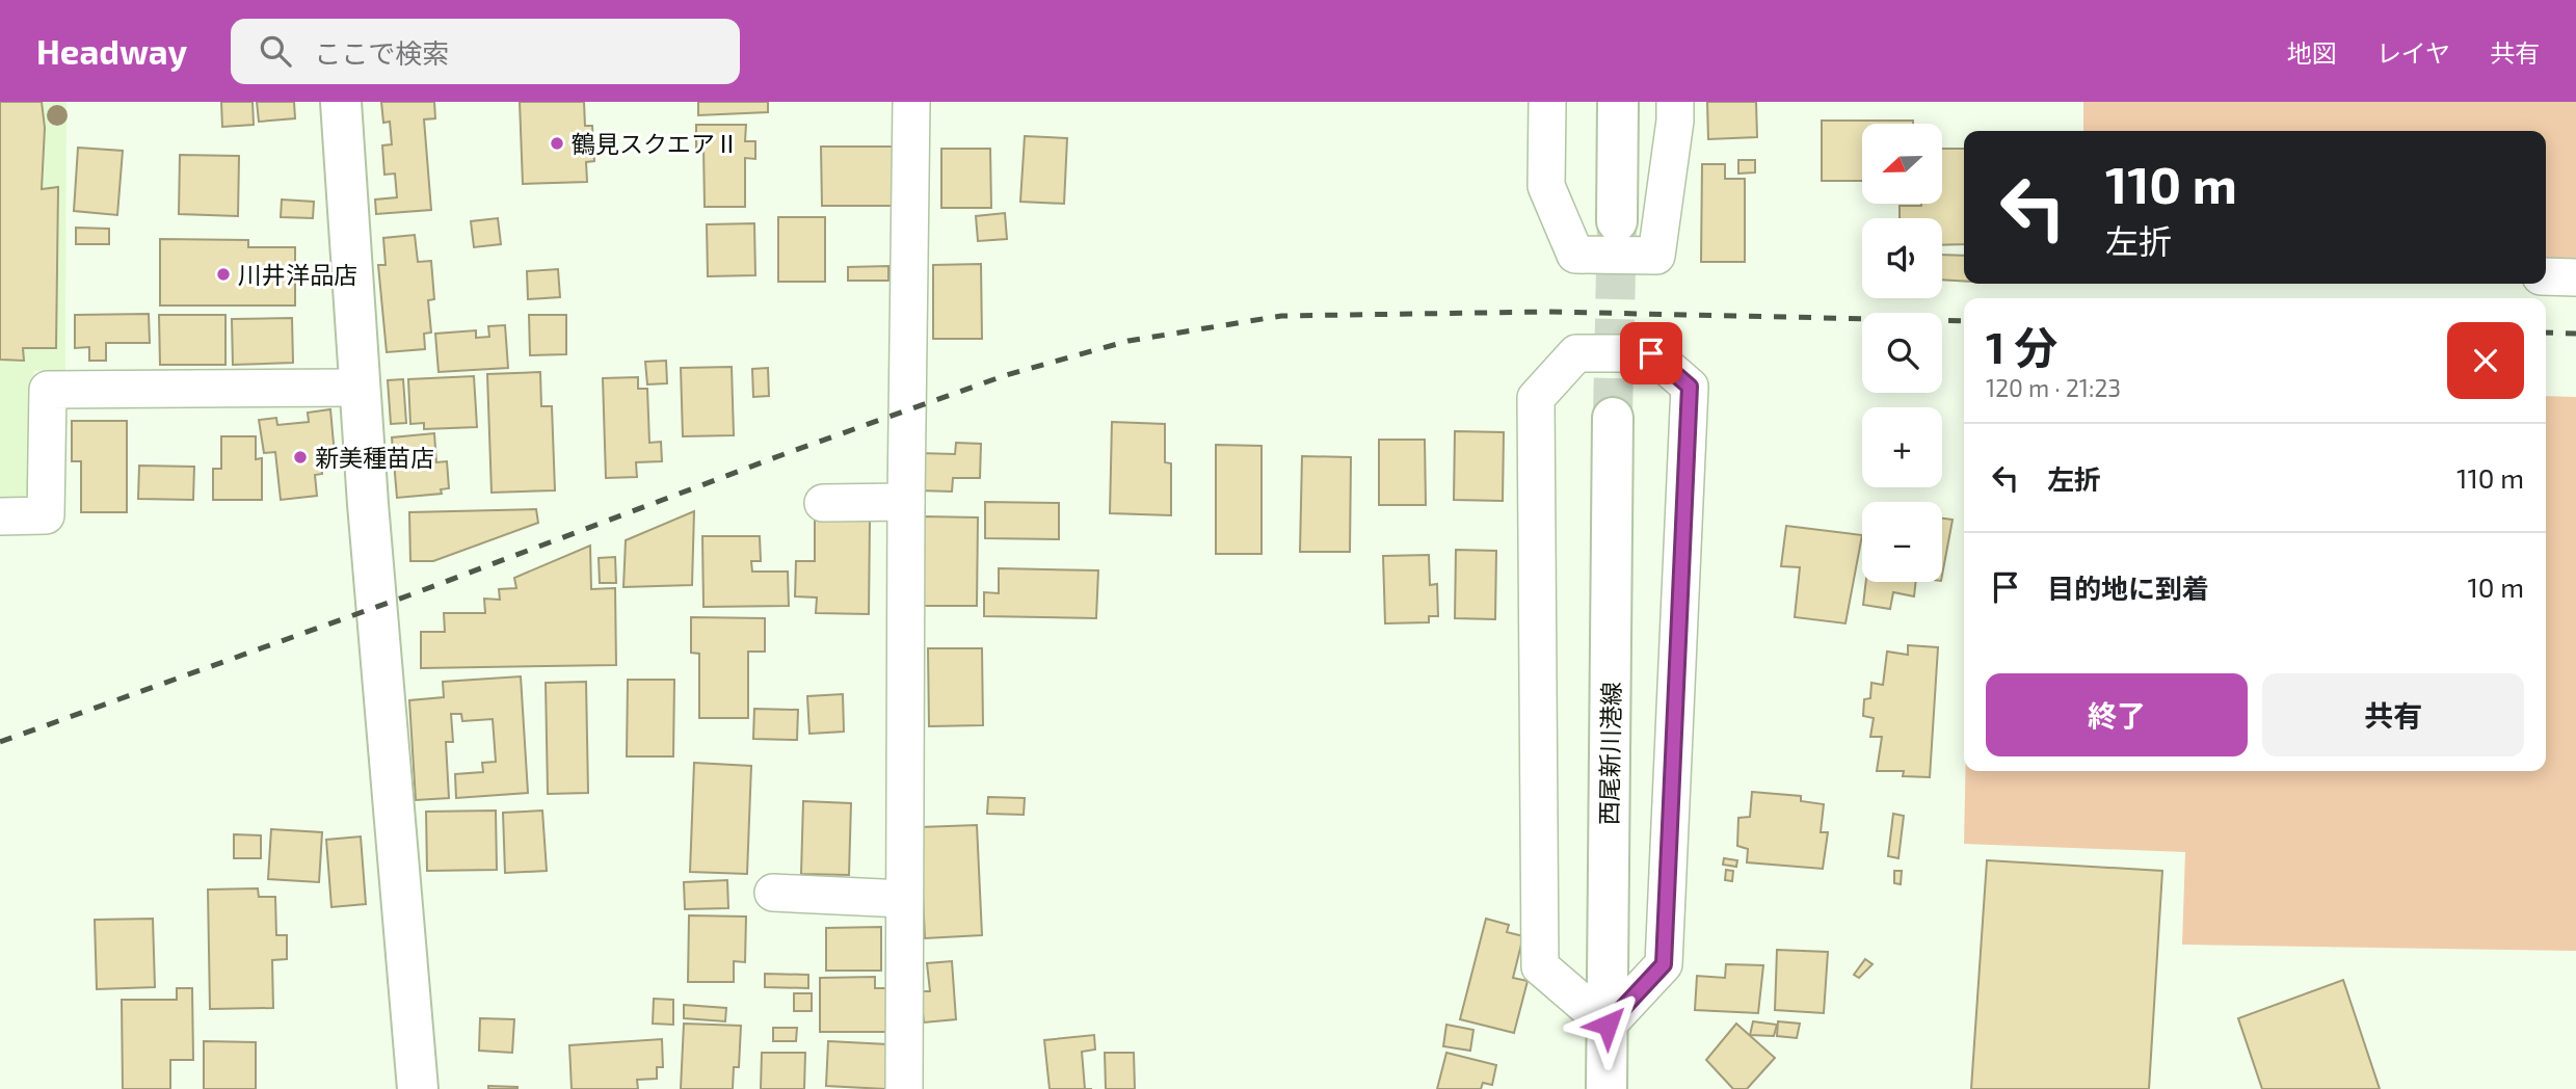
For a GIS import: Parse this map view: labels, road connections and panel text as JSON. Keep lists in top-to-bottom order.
{
  "streets": {
    "street": ["西尾新川港線"]
  },
  "places": ["鶴見スクエアⅡ", "川井洋品店", "新美種苗店"],
  "north": "left",
  "page": {
    "header": "Headway",
    "search": "ここで検索",
    "nav": ["地図", "レイヤ", "共有"],
    "map_buttons": ["+", "−"],
    "turn": ["110 m", "左折"],
    "heading": ["1 分", "120 m · 21:23"],
    "list": [
      {
        "name": "左折",
        "value": "110 m"
      },
      {
        "name": "目的地に到着",
        "value": "10 m"
      }
    ],
    "buttons": ["終了", "共有"]
  }
}
